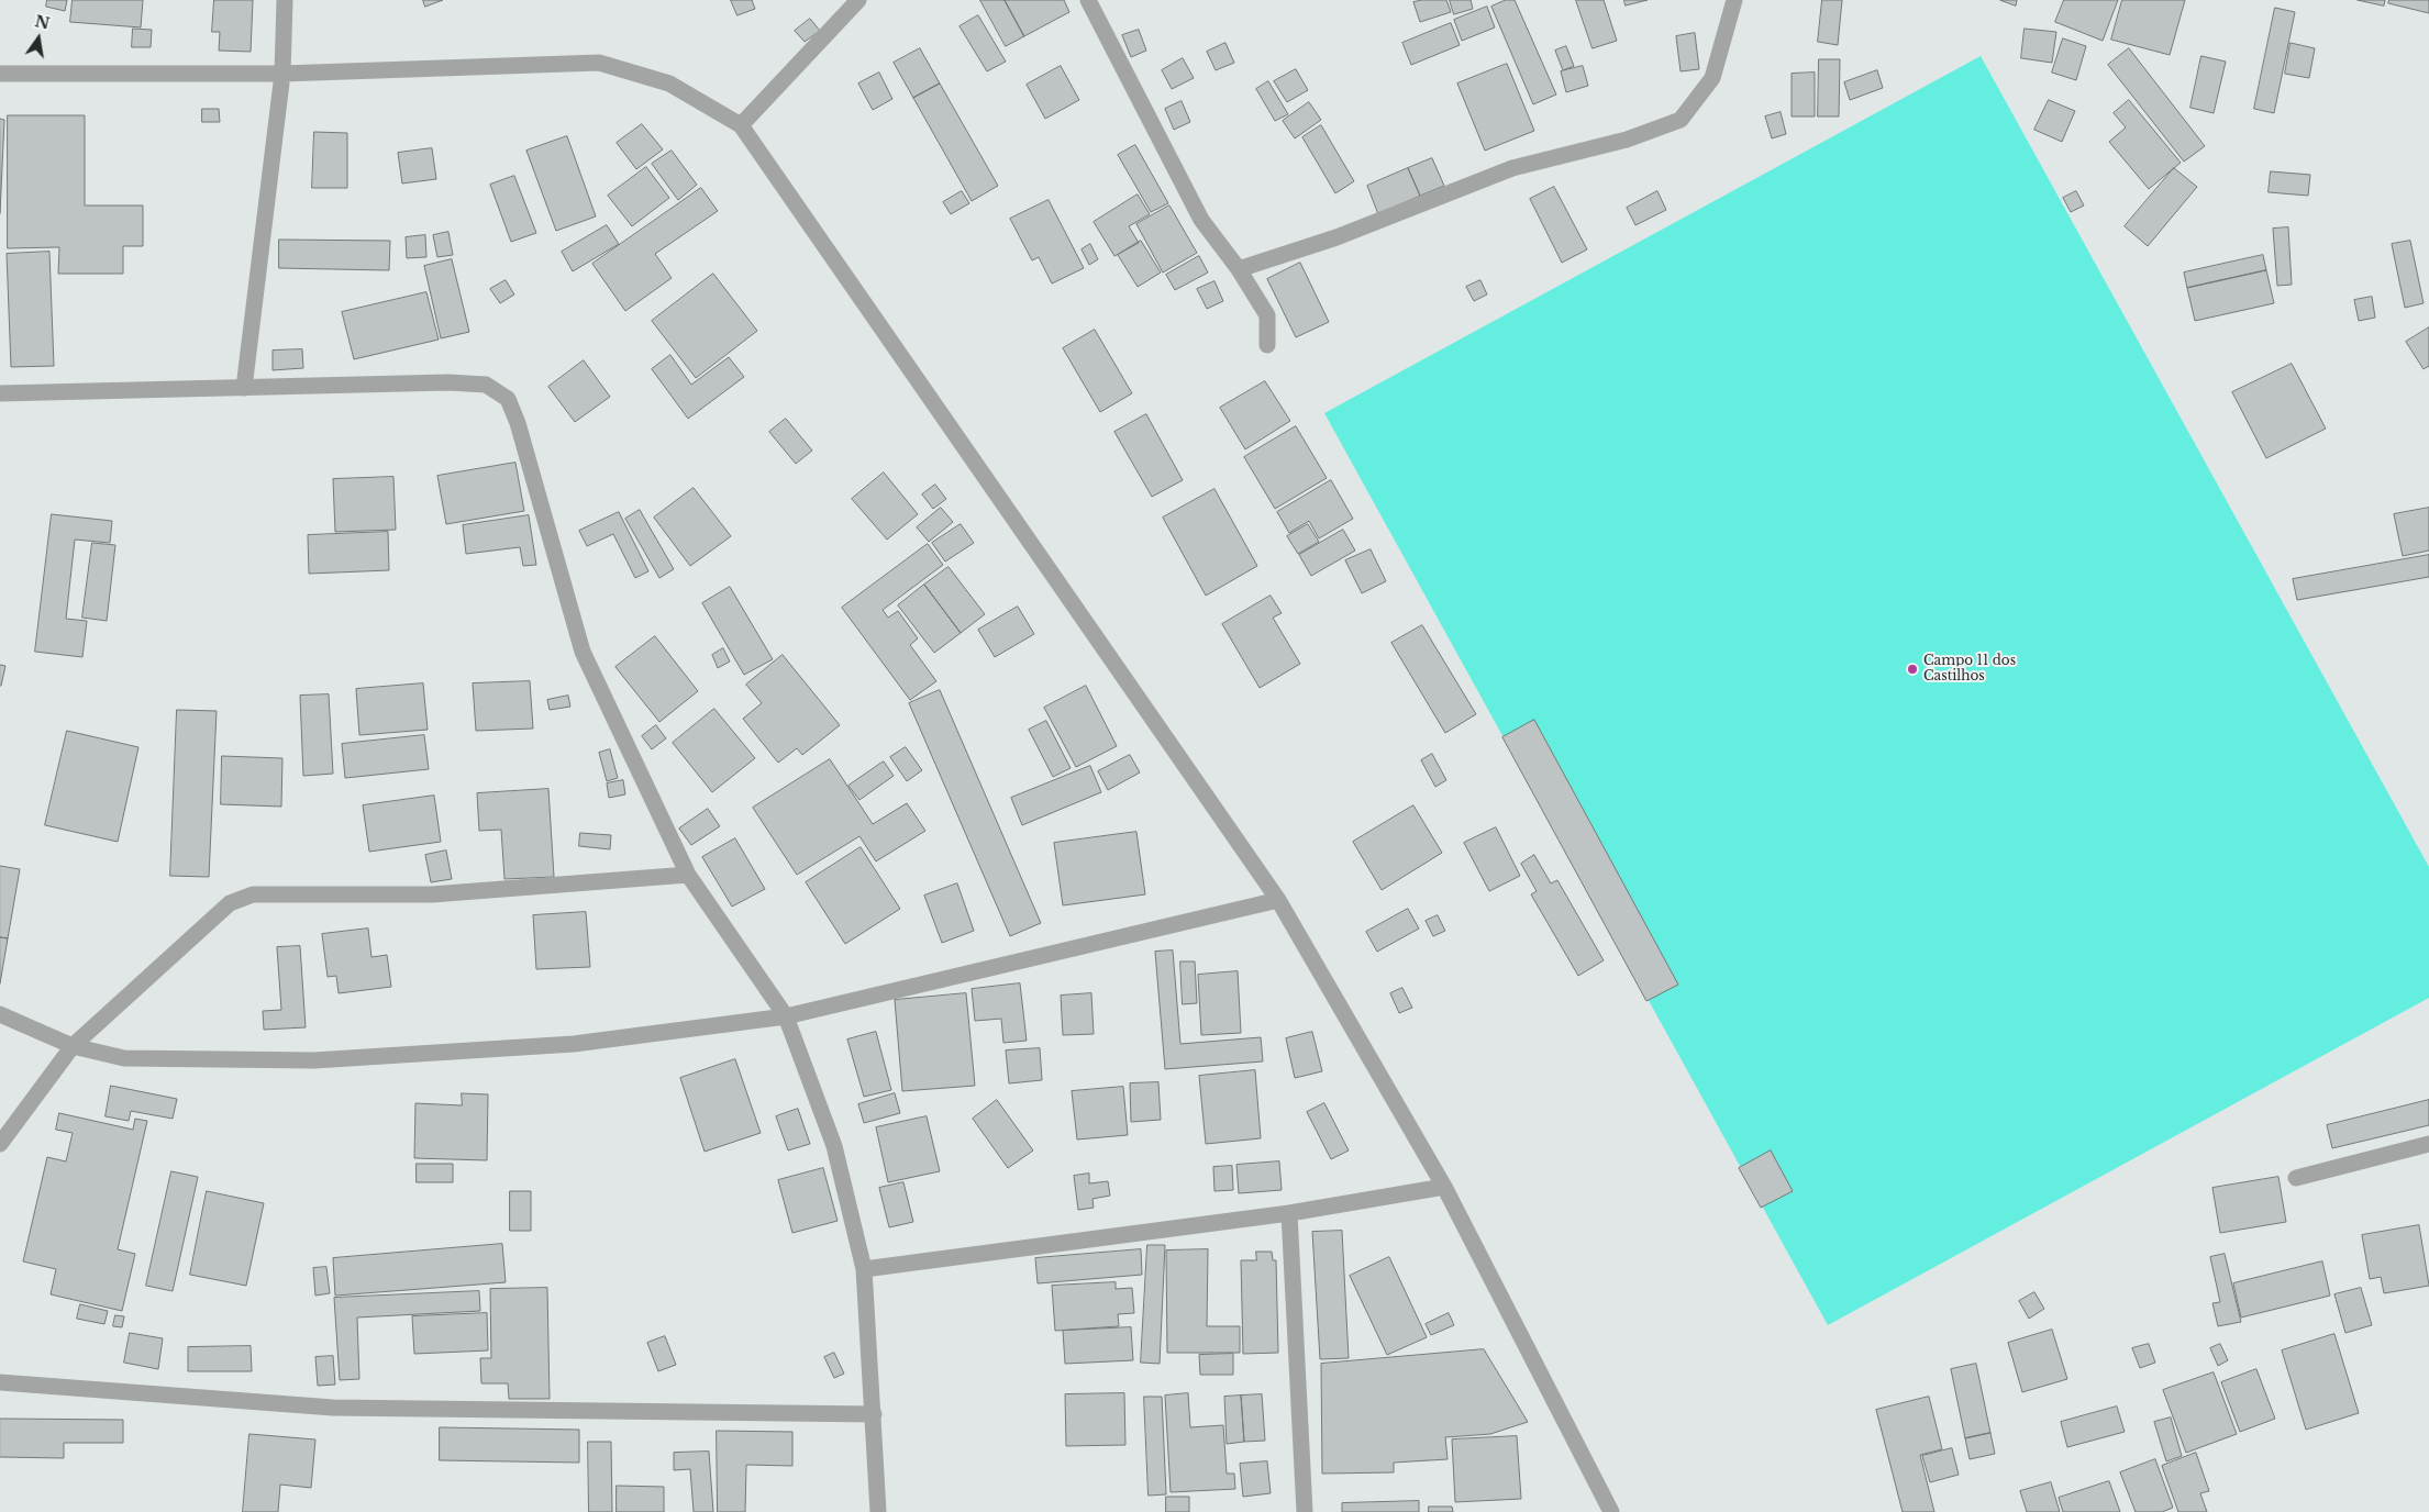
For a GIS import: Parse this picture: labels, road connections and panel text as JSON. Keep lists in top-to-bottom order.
{
  "places": ["Campo 11 dos Castilhos"],
  "north": "top"
}
